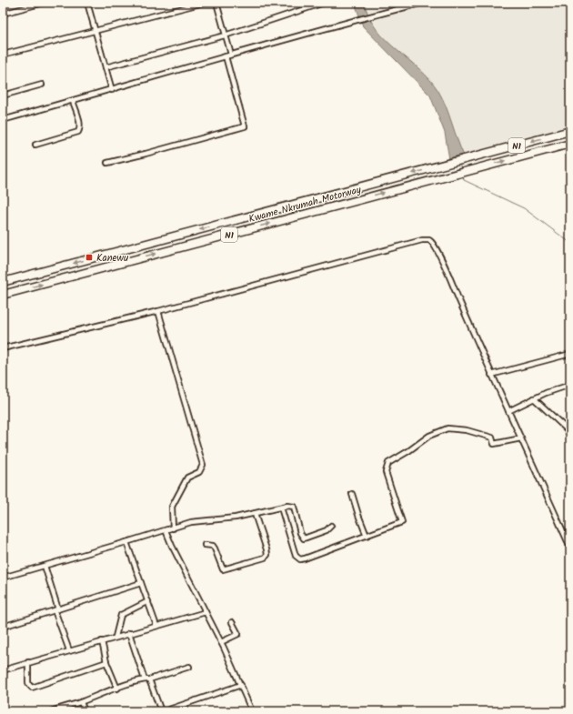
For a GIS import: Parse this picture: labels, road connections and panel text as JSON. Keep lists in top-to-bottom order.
{
  "streets": {
    "highway": ["N1", "Kwame Nkrumah Motorway"]
  },
  "places": {
    "transit": ["Kanewu"]
  }
}
